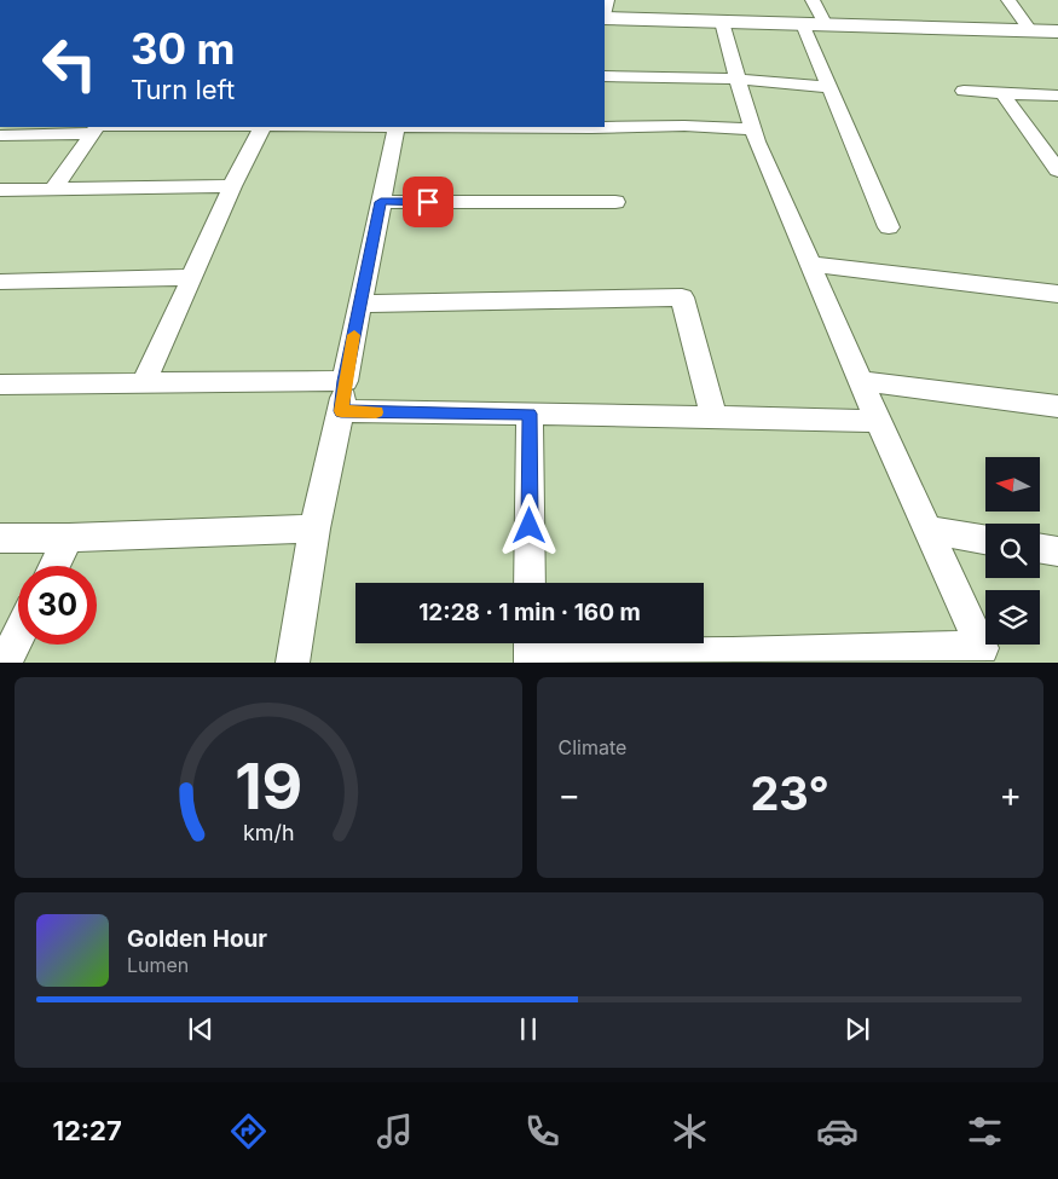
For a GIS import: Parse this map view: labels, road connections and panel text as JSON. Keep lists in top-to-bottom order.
{
  "north": "left",
  "page": {
    "turn": ["30 m", "Turn left"],
    "limit": "30",
    "trip": "12:28 · 1 min · 160 m",
    "tile": "Climate",
    "heat": ["−", "23°", "+"],
    "song": ["Golden Hour", "Lumen"],
    "tabs": "12:27",
    "gauge": ["19", "km/h"]
  }
}
